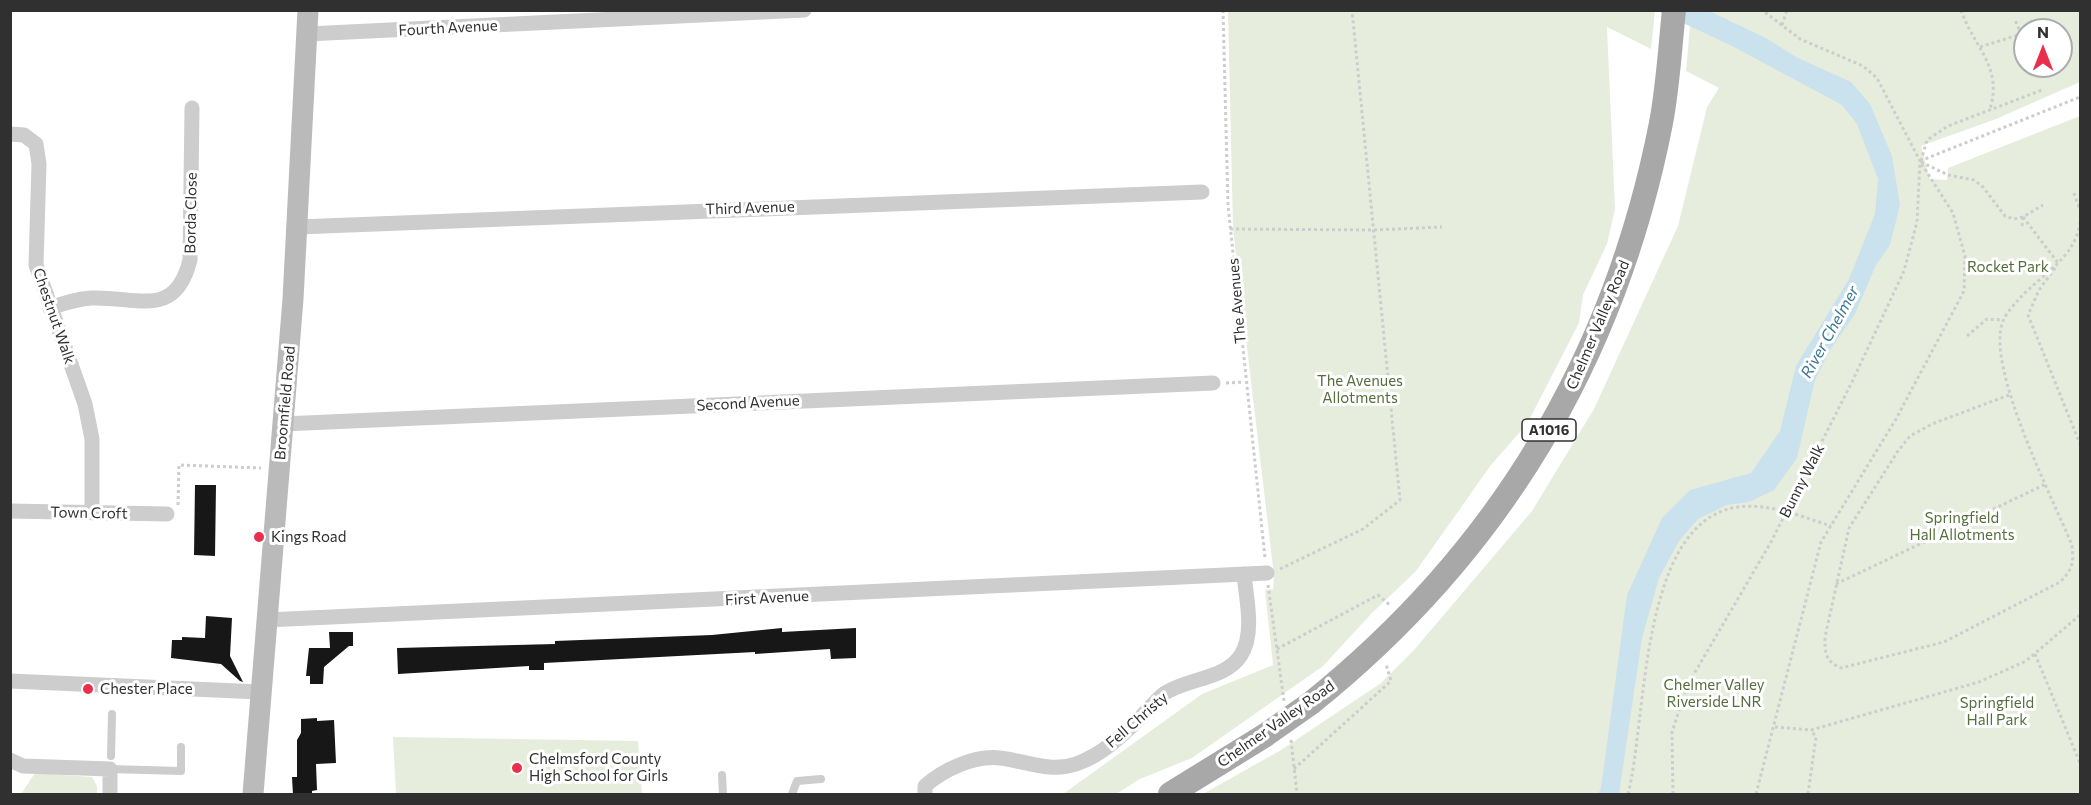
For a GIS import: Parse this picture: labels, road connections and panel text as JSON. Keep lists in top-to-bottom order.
{
  "streets": {
    "main road": ["Chelmer Valley Road", "Broomfield Road", "A1016"],
    "street": [
      "Fourth Avenue",
      "Third Avenue",
      "Borda Close",
      "Chestnut Walk",
      "Second Avenue",
      "Town Croft",
      "First Avenue",
      "Fell Christy"
    ],
    "path": ["The Avenues", "Bunny Walk"]
  },
  "crossings": [
    ["Fourth Avenue", "Broomfield Road"],
    ["Third Avenue", "Broomfield Road"],
    ["Borda Close", "Chestnut Walk"],
    ["The Avenues", "First Avenue"],
    ["Chestnut Walk", "Town Croft"],
    ["Broomfield Road", "Second Avenue"],
    ["Broomfield Road", "First Avenue"],
    ["First Avenue", "Fell Christy"]
  ],
  "water": ["River Chelmer"],
  "parks": [
    "Rocket Park",
    "The Avenues Allotments",
    "Springfield Hall Allotments",
    "Chelmer Valley Riverside LNR",
    "Springfield Hall Park"
  ],
  "places": ["Kings Road", "Chester Place", "Chelmsford County High School for Girls"],
  "north": "top"
}
